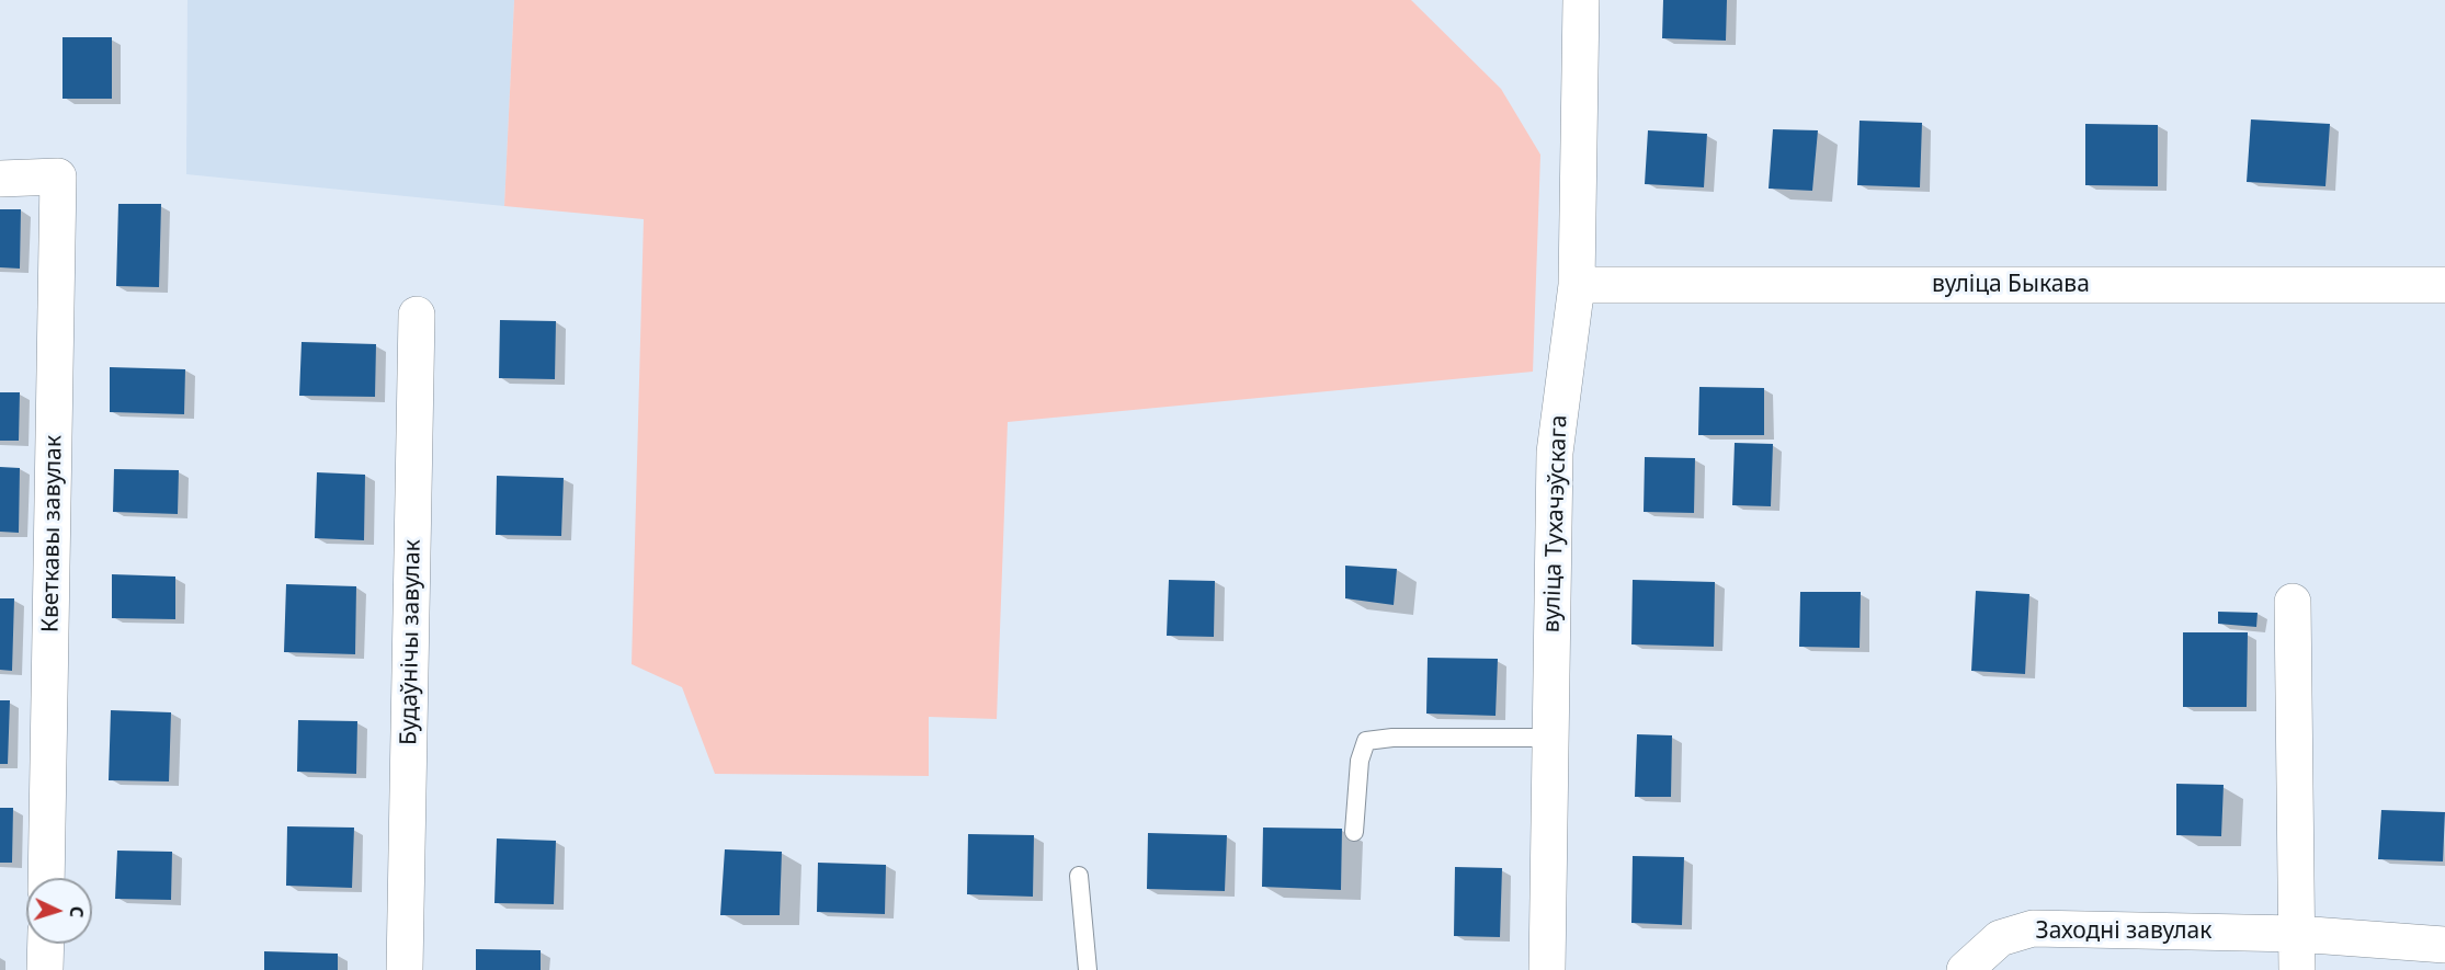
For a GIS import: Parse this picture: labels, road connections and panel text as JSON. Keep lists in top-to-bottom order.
{
  "streets": {
    "street": [
      "вуліца Быкава",
      "вуліца Тухачэўскага",
      "Кветкавы завулак",
      "Будаўнічы завулак",
      "Заходні завулак"
    ]
  },
  "crossings": [
    ["вуліца Быкава", "вуліца Тухачэўскага"]
  ],
  "north": "right"
}
